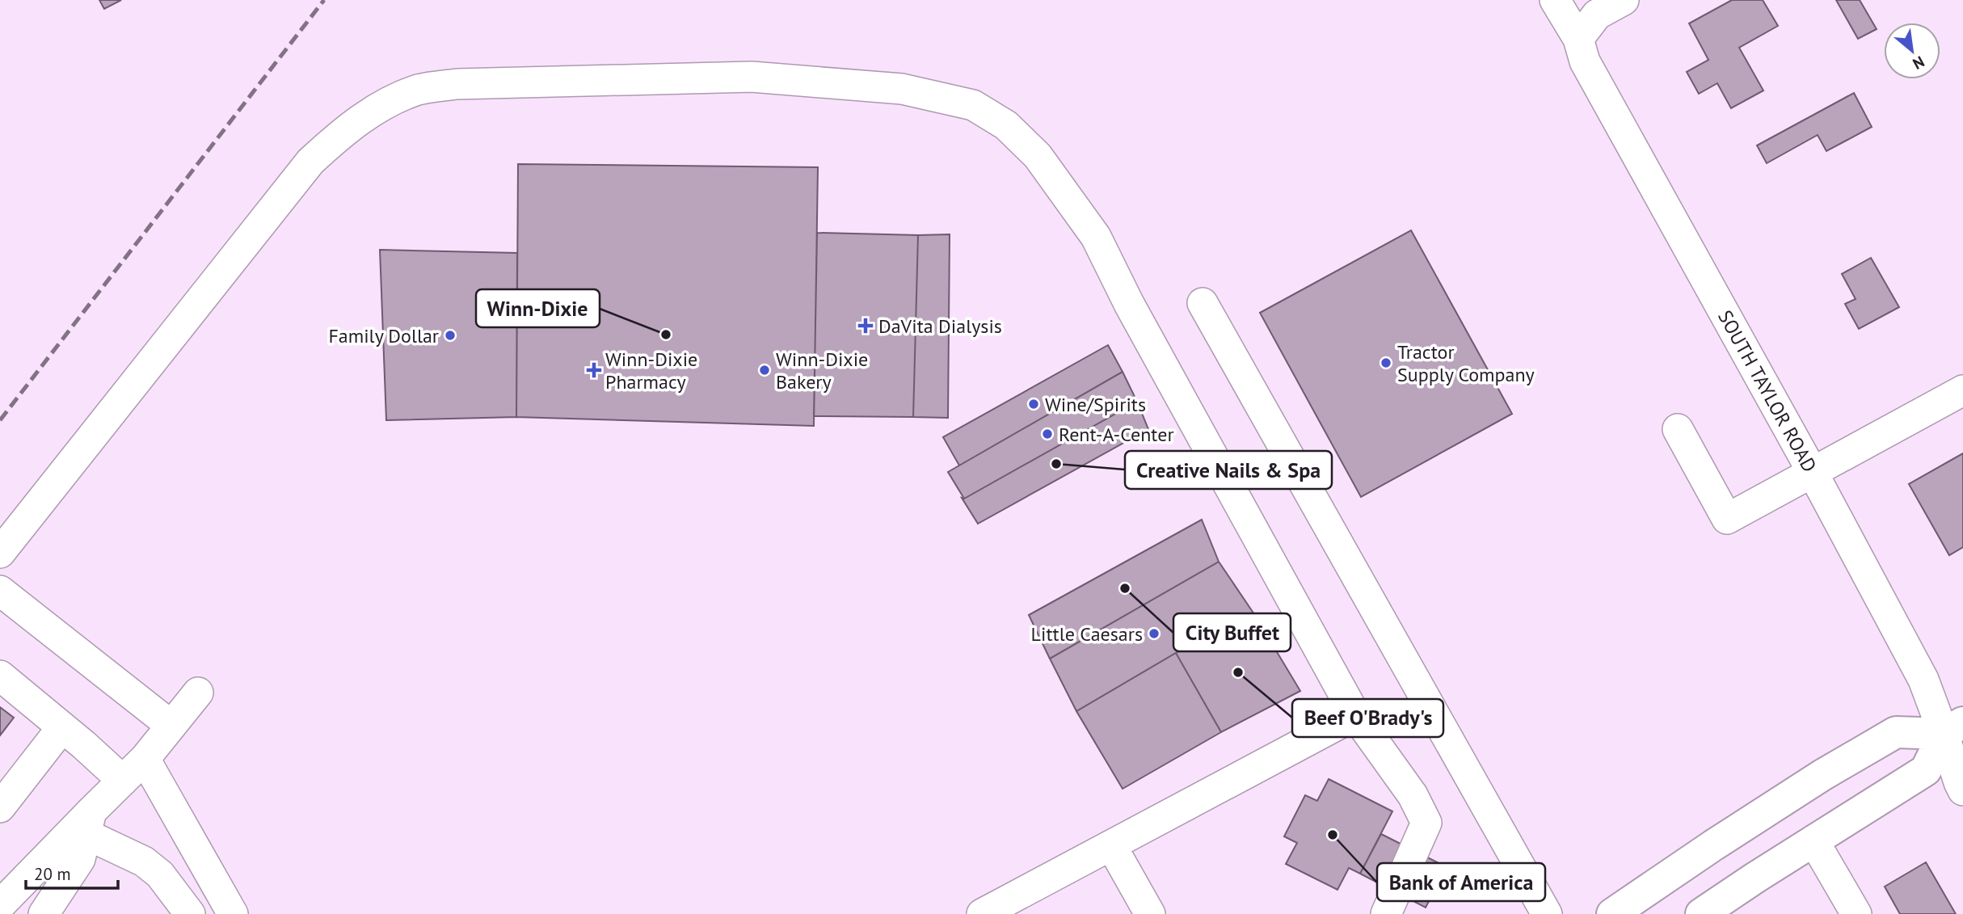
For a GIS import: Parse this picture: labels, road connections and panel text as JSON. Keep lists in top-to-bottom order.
{
  "streets": {
    "street": ["SOUTH TAYLOR ROAD"]
  },
  "places": {
    "health": ["DaVita Dialysis", "Winn-Dixie Pharmacy"],
    "other": [
      "Winn-Dixie",
      "Family Dollar",
      "Tractor Supply Company",
      "Winn-Dixie Bakery",
      "Wine/Spirits",
      "Rent-A-Center",
      "Creative Nails & Spa",
      "City Buffet",
      "Little Caesars",
      "Beef O'Brady's",
      "Bank of America"
    ]
  },
  "scale_bar": "20 m",
  "north": "bottom right"
}
